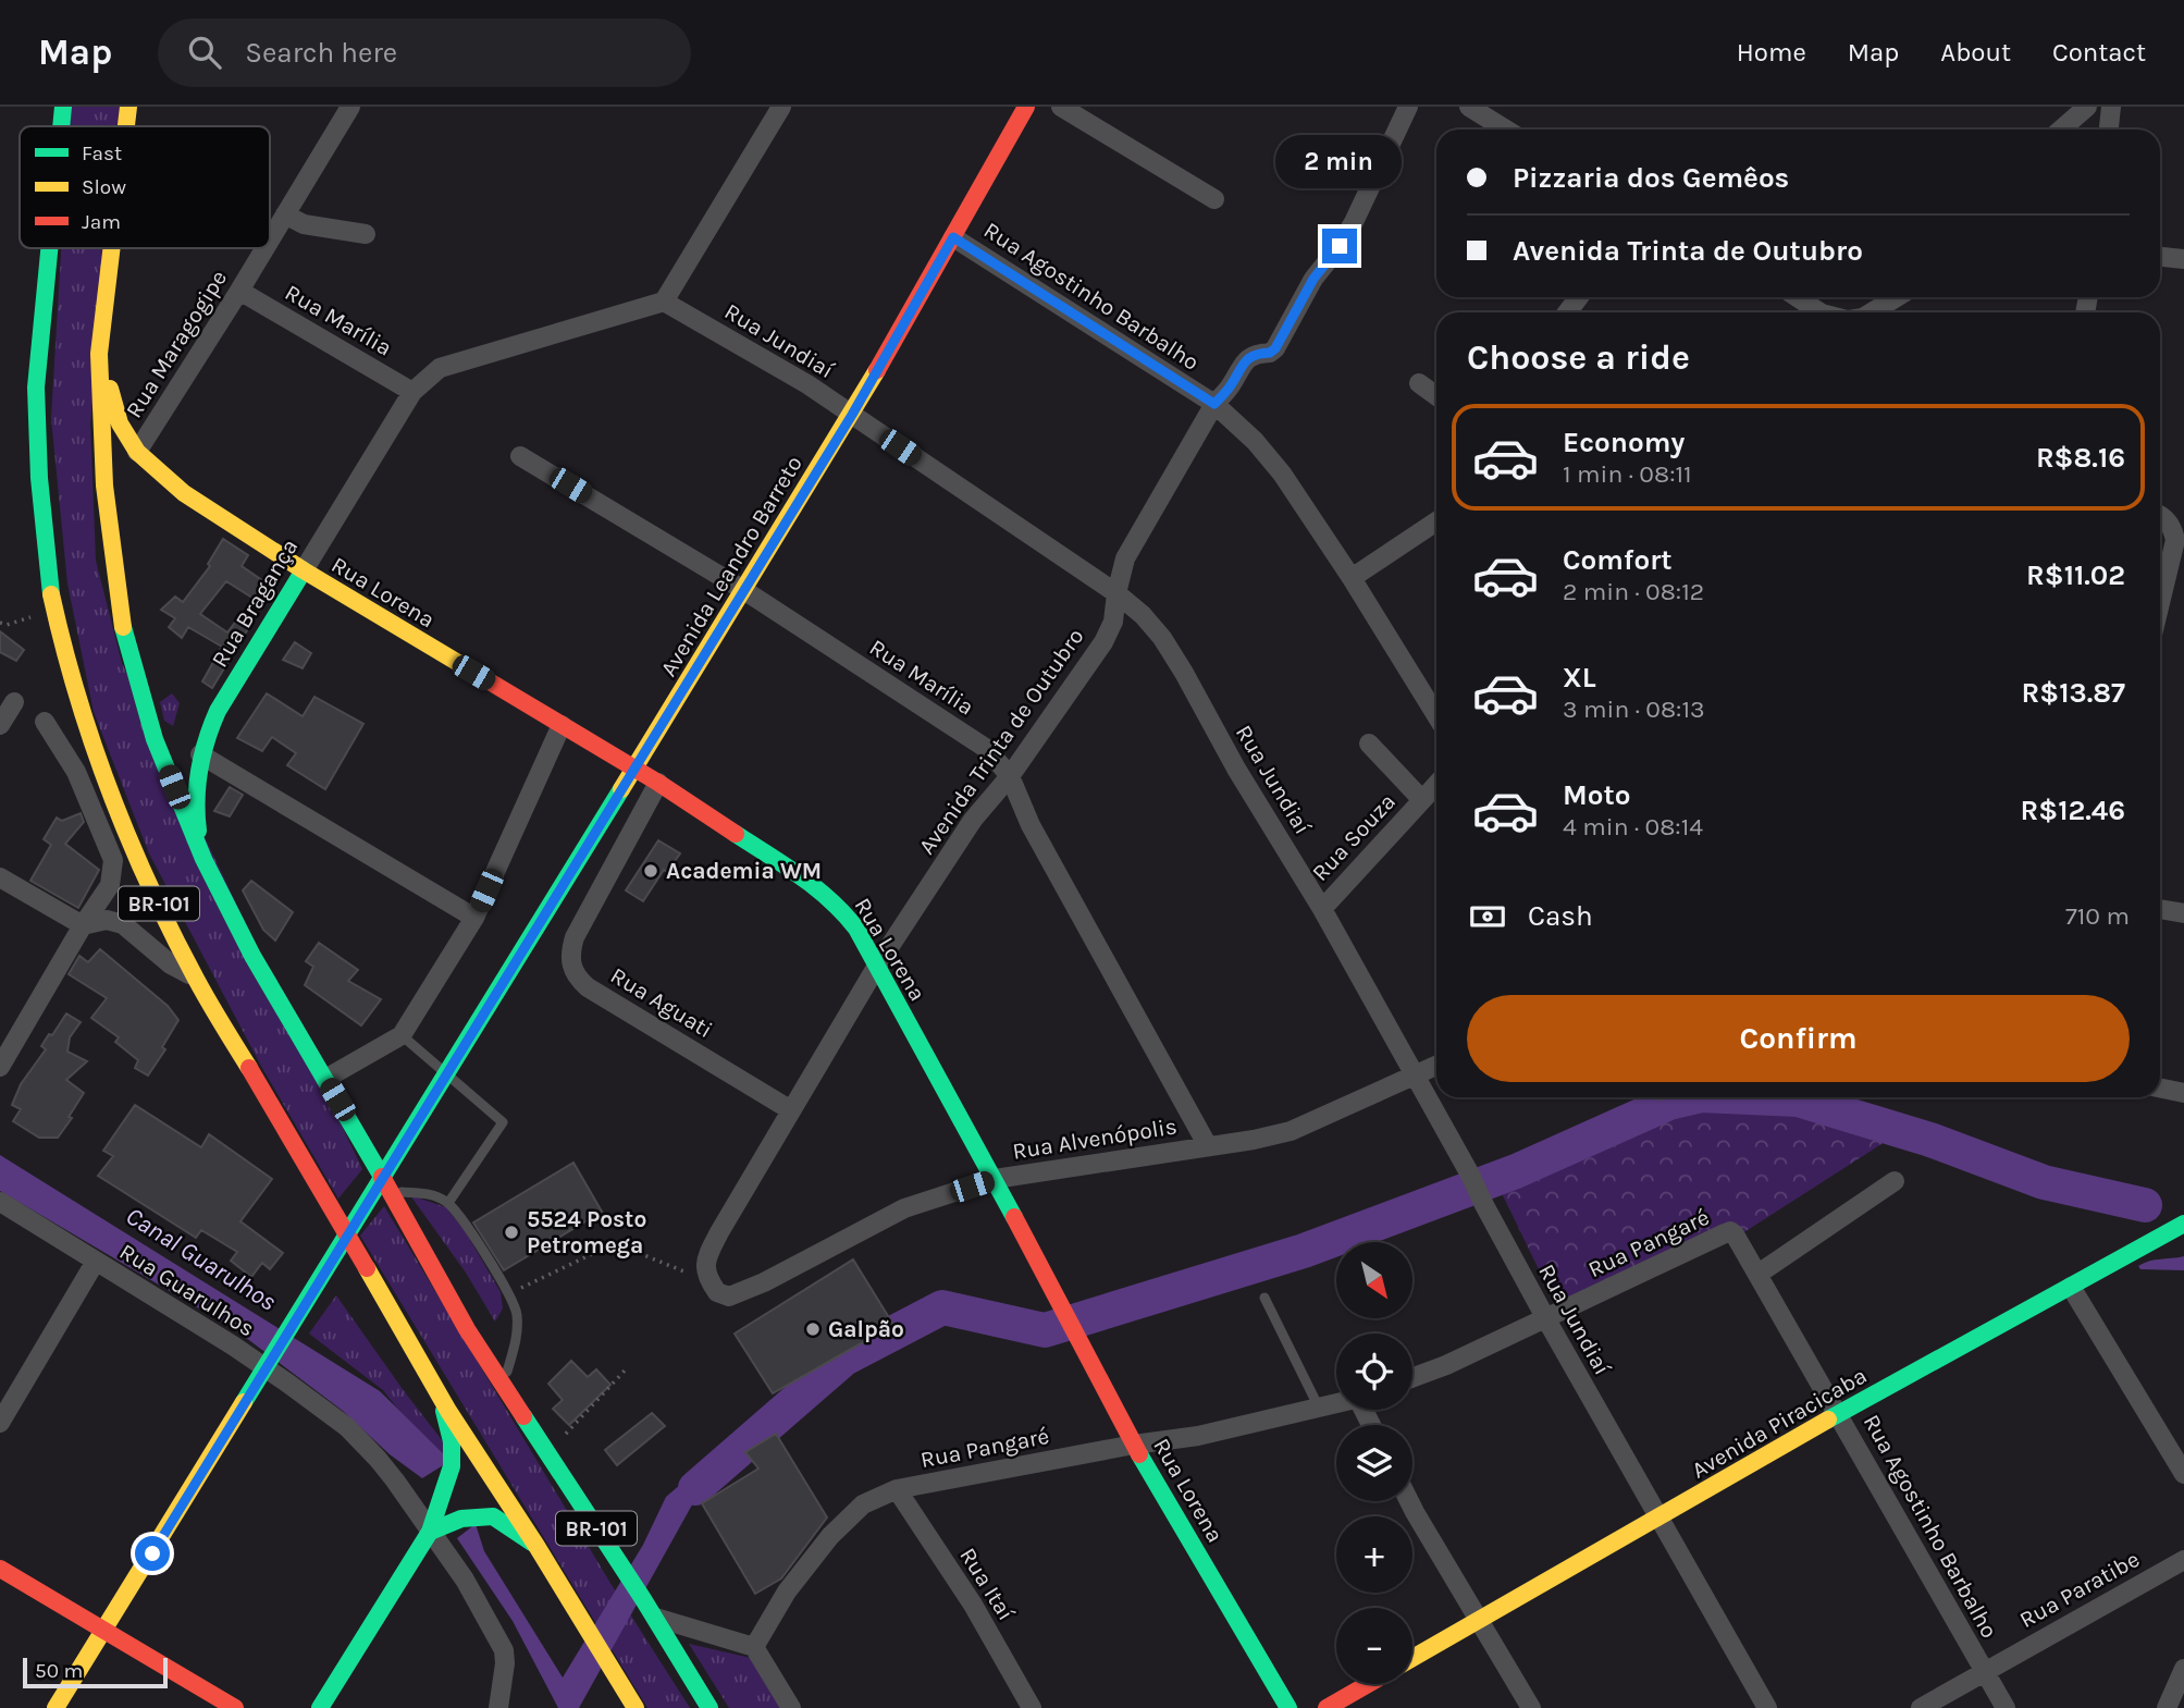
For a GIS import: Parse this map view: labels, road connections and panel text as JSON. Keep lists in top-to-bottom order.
{
  "streets": {
    "main road": [
      "Avenida Leandro Barreto",
      "Rua Lorena",
      "Rua Bragança",
      "BR-101",
      "Avenida Piracicaba"
    ],
    "street": [
      "Rua Agostinho Barbalho",
      "Rua Marília",
      "Rua Jundiaí",
      "Rua Maragogipe",
      "Avenida Trinta de Outubro",
      "Rua Souza",
      "Rua Aguati",
      "Rua Alvenópolis",
      "Rua Pangaré",
      "Rua Guarulhos",
      "Rua Itaí",
      "Rua Paratibe"
    ]
  },
  "crossings": [
    ["Rua Agostinho Barbalho", "Avenida Leandro Barreto"],
    ["Rua Agostinho Barbalho", "Avenida Trinta de Outubro"],
    ["Rua Agostinho Barbalho", "Rua Pangaré"],
    ["Rua Agostinho Barbalho", "Avenida Piracicaba"],
    ["Rua Agostinho Barbalho", "Rua Paratibe"],
    ["Rua Marília", "Rua Maragogipe"],
    ["Rua Marília", "Avenida Leandro Barreto"],
    ["Rua Marília", "Rua Bragança"],
    ["Rua Marília", "Avenida Trinta de Outubro"],
    ["Rua Marília", "Rua Alvenópolis"],
    ["Rua Jundiaí", "Avenida Leandro Barreto"],
    ["Rua Jundiaí", "Avenida Trinta de Outubro"],
    ["Rua Jundiaí", "Rua Souza"],
    ["Rua Jundiaí", "Rua Alvenópolis"],
    ["Rua Jundiaí", "Rua Pangaré"],
    ["Rua Jundiaí", "Avenida Piracicaba"],
    ["Rua Maragogipe", "Rua Lorena"],
    ["Avenida Leandro Barreto", "Rua Lorena"],
    ["Rua Lorena", "Rua Bragança"],
    ["Rua Lorena", "Avenida Trinta de Outubro"],
    ["Rua Lorena", "BR-101"],
    ["Rua Lorena", "Rua Aguati"],
    ["Rua Lorena", "Rua Alvenópolis"],
    ["Rua Lorena", "Rua Pangaré"],
    ["Rua Bragança", "BR-101"],
    ["Avenida Trinta de Outubro", "Rua Aguati"],
    ["Avenida Trinta de Outubro", "Rua Alvenópolis"],
    ["Rua Pangaré", "Rua Itaí"]
  ],
  "water": ["Canal Guarulhos"],
  "places": ["Academia WM", "5524 Posto Petromega", "Galpão"],
  "legend": ["Fast", "Slow", "Jam"],
  "scale_bar": "50 m",
  "north": "bottom right",
  "page": {
    "header": "Map",
    "search": "Search here",
    "nav": [
      "Home",
      "Map",
      "About",
      "Contact"
    ],
    "banner": ["Pizzaria dos Gemêos", "Avenida Trinta de Outubro"],
    "bubble": "2 min",
    "heading": "Choose a ride",
    "list": [
      {
        "name": "Economy",
        "note": "1 min · 08:11",
        "value": "R$8.16"
      },
      {
        "name": "Comfort",
        "note": "2 min · 08:12",
        "value": "R$11.02"
      },
      {
        "name": "XL",
        "note": "3 min · 08:13",
        "value": "R$13.87"
      },
      {
        "name": "Moto",
        "note": "4 min · 08:14",
        "value": "R$12.46"
      }
    ],
    "pay": ["Cash", "710 m"],
    "buttons": "Confirm",
    "map_buttons": ["+", "−"],
    "scale": "50 m"
  }
}
